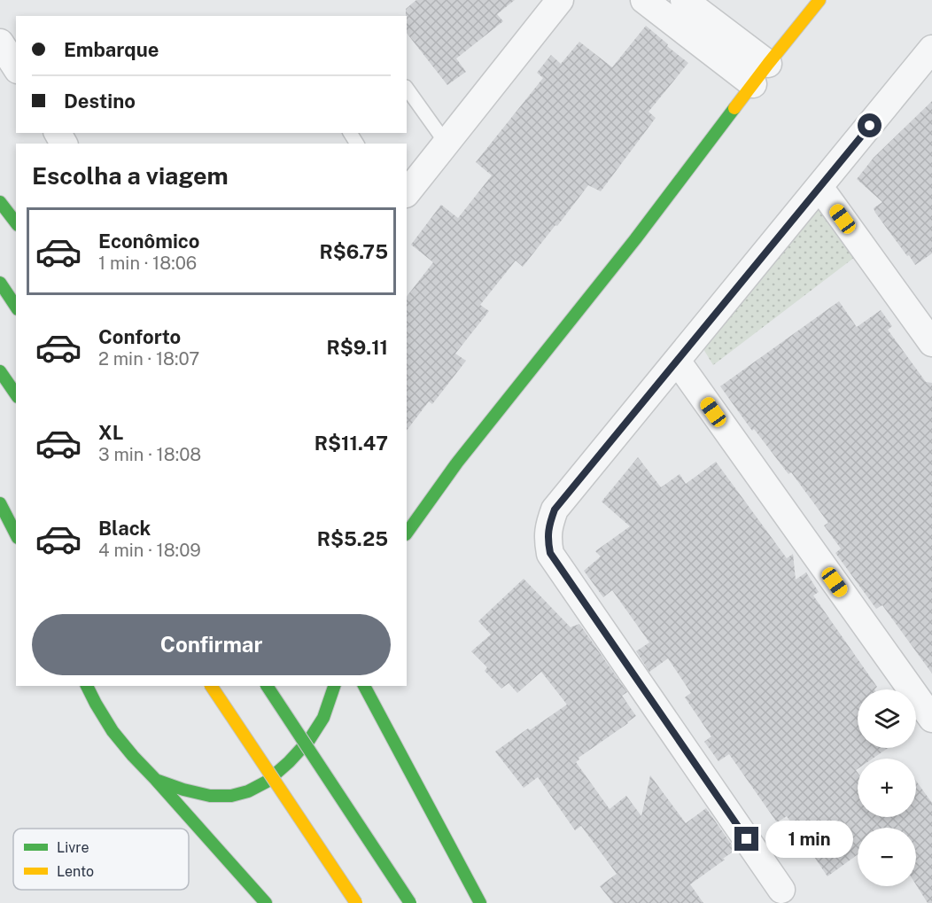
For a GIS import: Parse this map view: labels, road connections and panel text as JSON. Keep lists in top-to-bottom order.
{
  "legend": ["Livre", "Lento"],
  "page": {
    "banner": ["Embarque", "Destino"],
    "heading": "Escolha a viagem",
    "list": [
      {
        "name": "Econômico",
        "note": "1 min · 18:06",
        "value": "R$6.75"
      },
      {
        "name": "Conforto",
        "note": "2 min · 18:07",
        "value": "R$9.11"
      },
      {
        "name": "XL",
        "note": "3 min · 18:08",
        "value": "R$11.47"
      },
      {
        "name": "Black",
        "note": "4 min · 18:09",
        "value": "R$5.25"
      }
    ],
    "buttons": "Confirmar",
    "map_buttons": ["+", "−"],
    "bubble": "1 min"
  }
}
